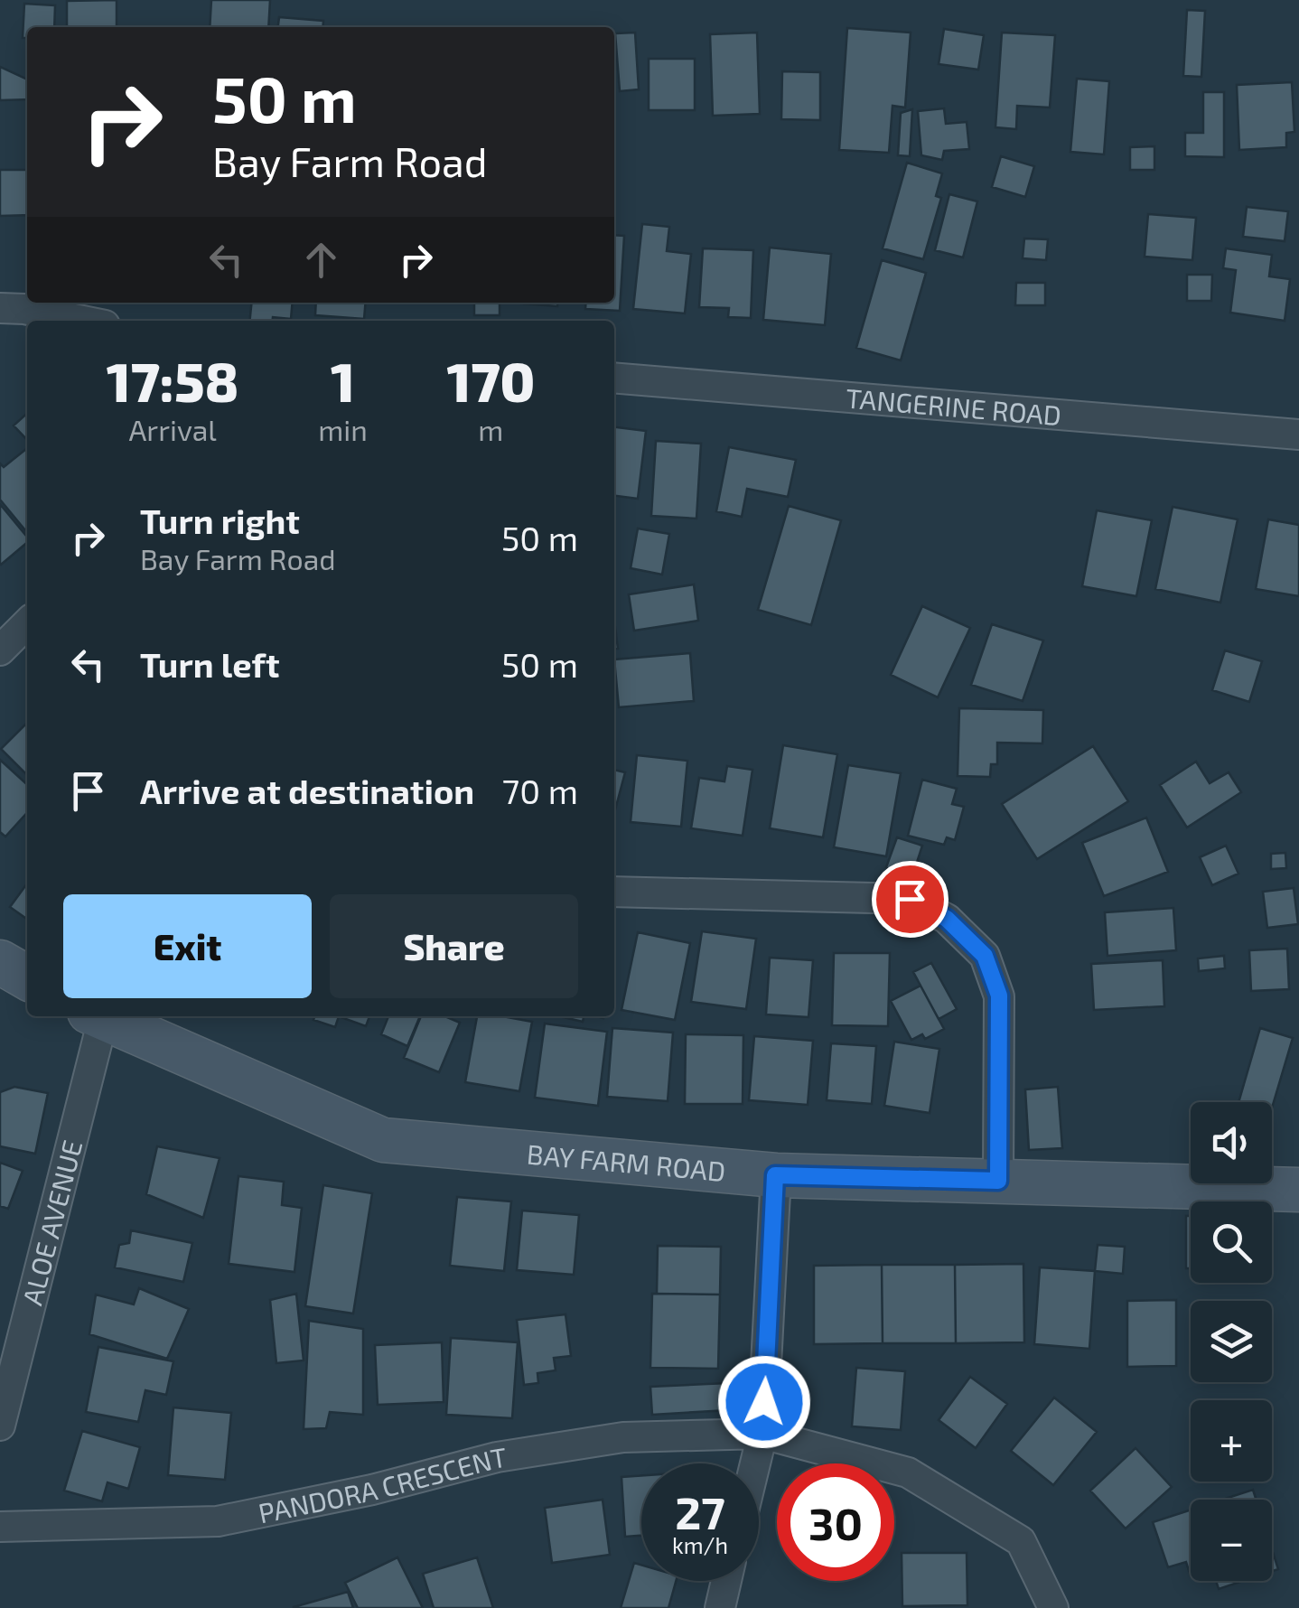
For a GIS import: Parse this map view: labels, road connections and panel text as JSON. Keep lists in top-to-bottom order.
{
  "streets": {
    "street": [
      "TANGERINE ROAD",
      "BAY FARM ROAD",
      "ALOE AVENUE",
      "PANDORA CRESCENT"
    ]
  },
  "page": {
    "turn": ["50 m", "Bay Farm Road"],
    "eta": [
      "17:58",
      "Arrival",
      "1",
      "min",
      "170",
      "m"
    ],
    "list": [
      {
        "name": "Turn right",
        "note": "Bay Farm Road",
        "value": "50 m"
      },
      {
        "name": "Turn left",
        "value": "50 m"
      },
      {
        "name": "Arrive at destination",
        "value": "70 m"
      }
    ],
    "buttons": ["Exit", "Share"],
    "map_buttons": ["+", "−"],
    "speed": "27 km/h",
    "limit": "30"
  }
}
